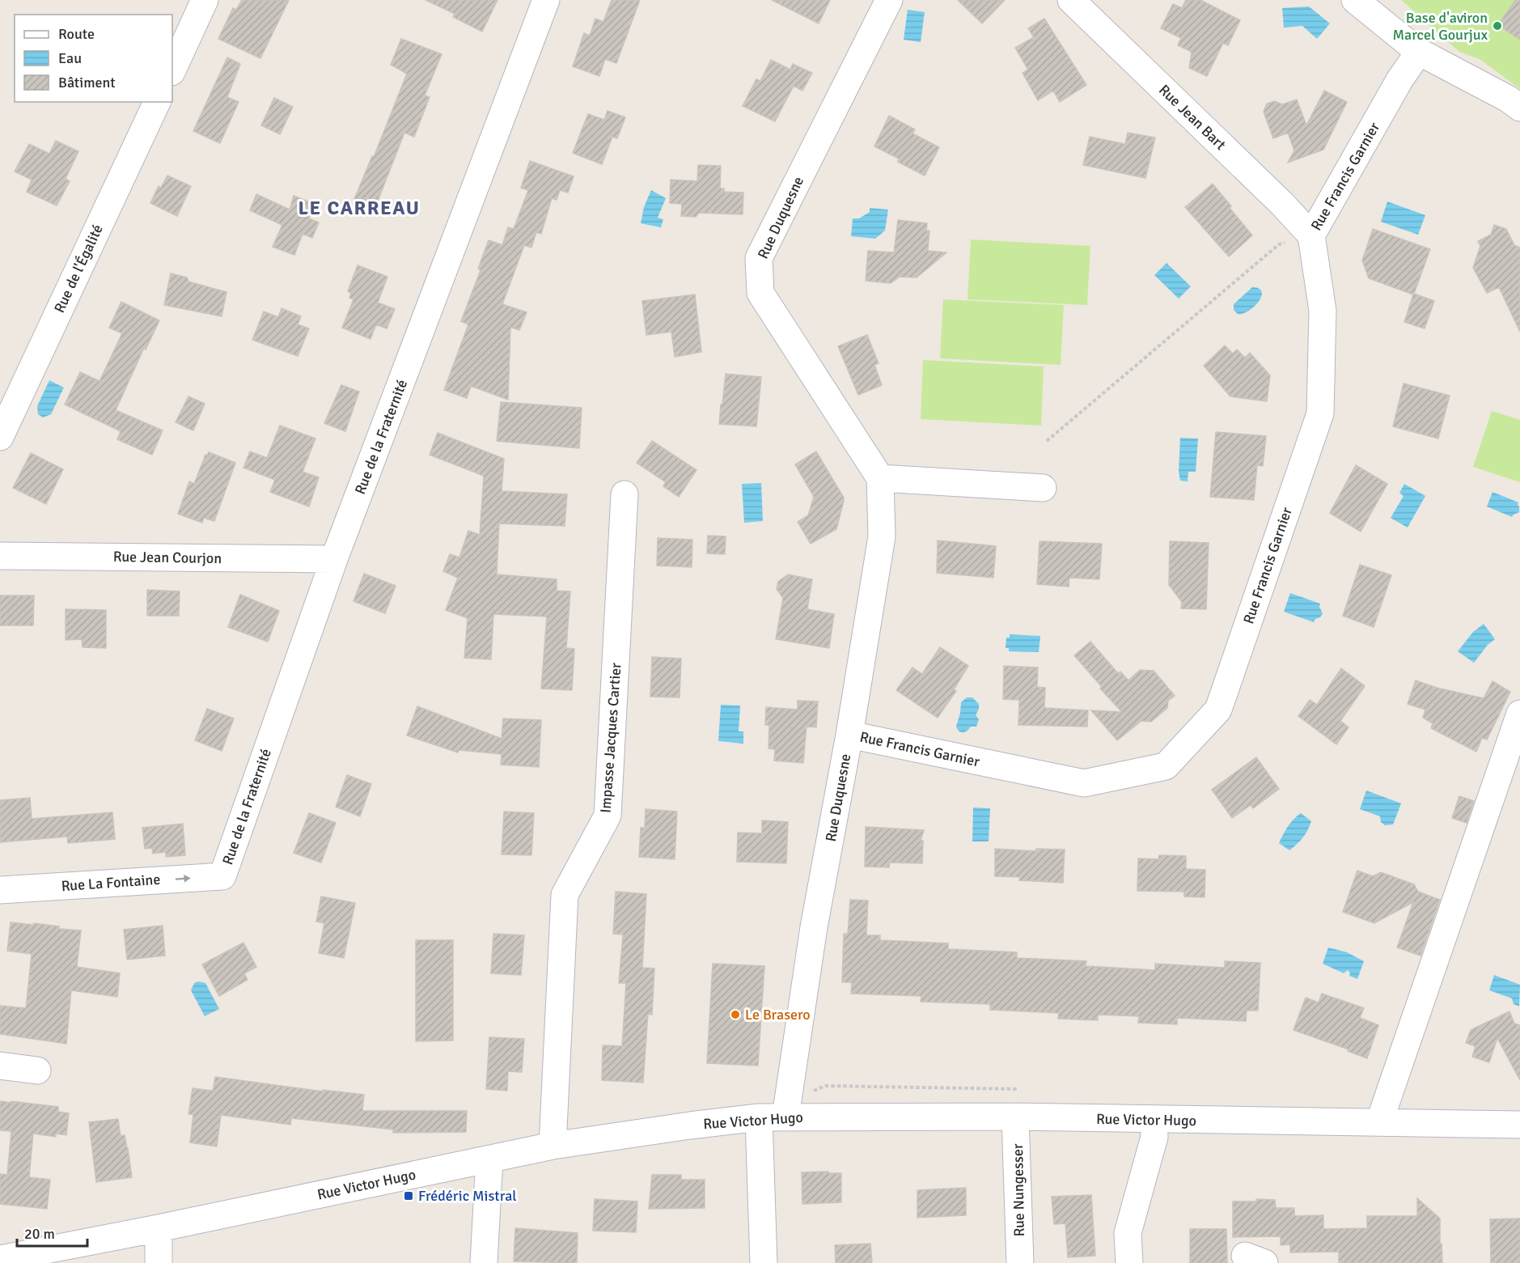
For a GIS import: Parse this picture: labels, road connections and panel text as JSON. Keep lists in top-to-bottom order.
{
  "streets": {
    "street": [
      "Rue Jean Bart",
      "Rue Francis Garnier",
      "Rue Duquesne",
      "Rue de l'Égalité",
      "Rue de la Fraternité",
      "Rue Jean Courjon",
      "Impasse Jacques Cartier",
      "Rue La Fontaine",
      "Rue Victor Hugo",
      "Rue Nungesser"
    ]
  },
  "crossings": [
    ["Rue Jean Bart", "Rue Francis Garnier"],
    ["Rue Francis Garnier", "Rue Duquesne"],
    ["Rue Duquesne", "Rue Victor Hugo"],
    ["Rue de la Fraternité", "Rue Jean Courjon"],
    ["Rue de la Fraternité", "Rue La Fontaine"],
    ["Impasse Jacques Cartier", "Rue Victor Hugo"],
    ["Rue Victor Hugo", "Rue Nungesser"]
  ],
  "one_way": ["Rue La Fontaine"],
  "districts": ["LE CARREAU"],
  "places": {
    "other": ["Base d'aviron Marcel Gourjux", "Le Brasero"],
    "transit": ["Frédéric Mistral"]
  },
  "legend": ["Route", "Eau", "Bâtiment"],
  "scale_bar": "20 m"
}
